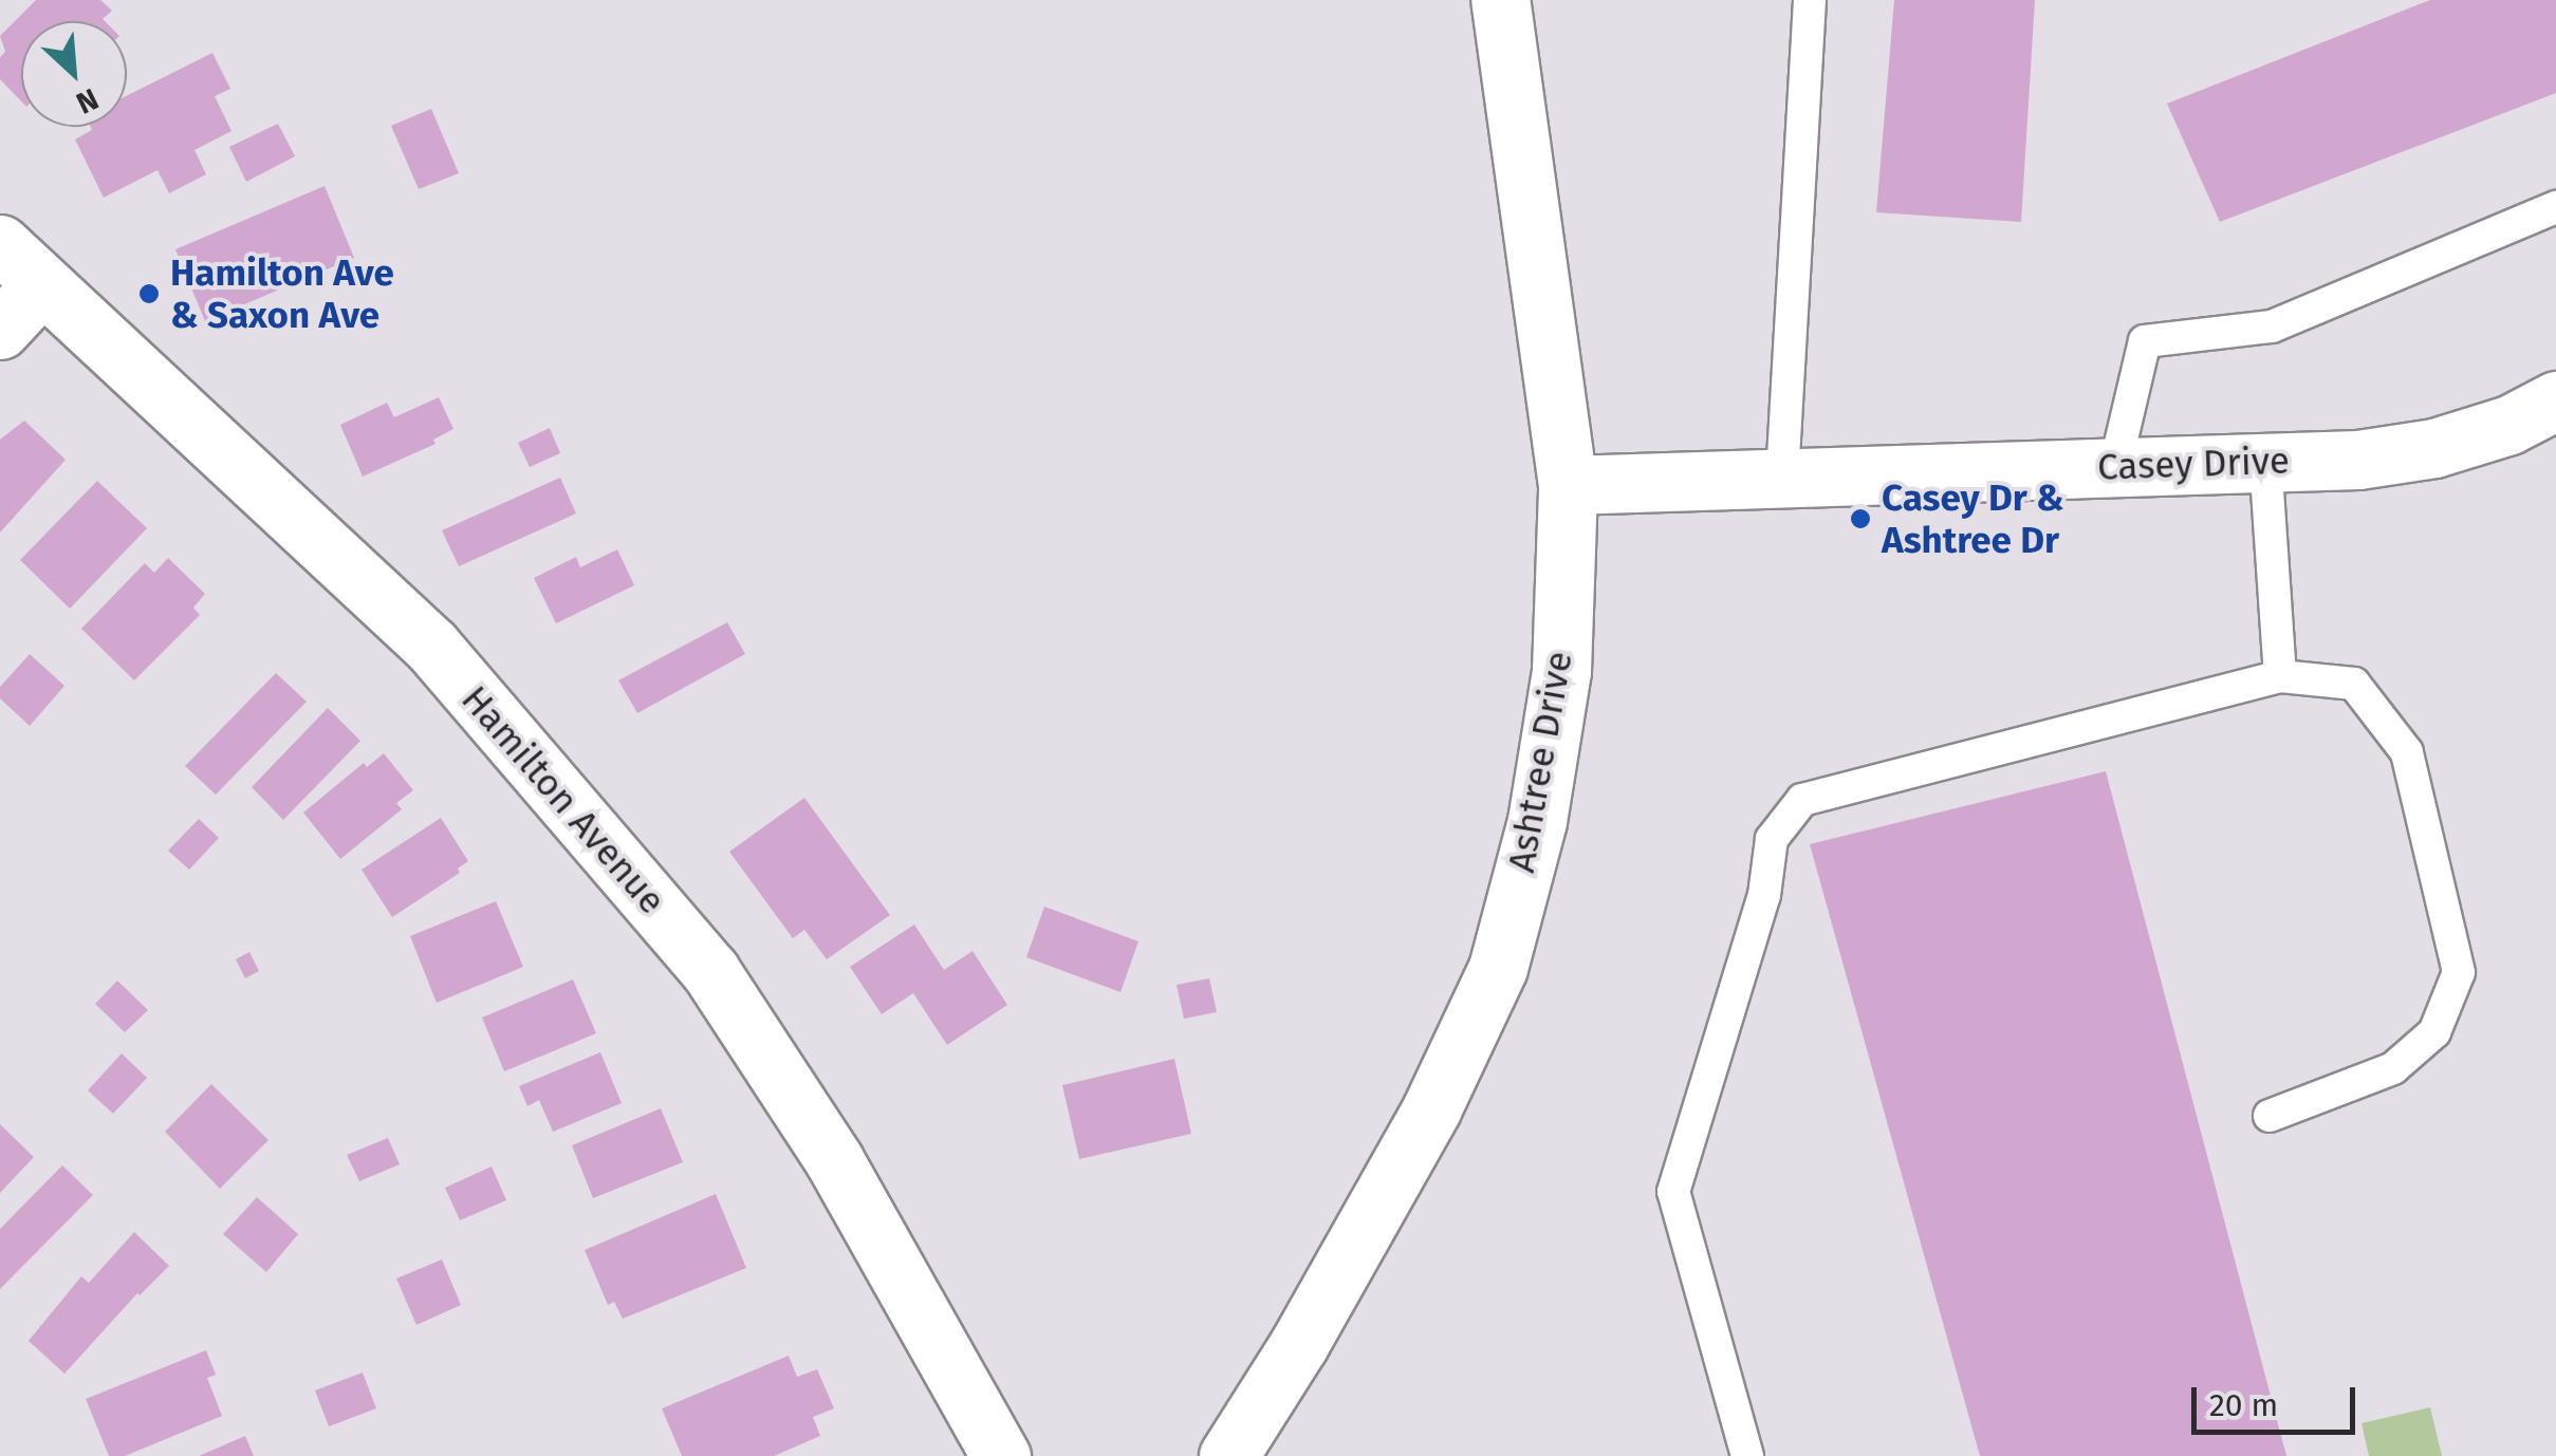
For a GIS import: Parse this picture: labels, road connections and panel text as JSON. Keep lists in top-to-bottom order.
{
  "streets": {
    "street": ["Casey Drive", "Ashtree Drive", "Hamilton Avenue"]
  },
  "crossings": [
    ["Casey Drive", "Ashtree Drive"]
  ],
  "places": ["Hamilton Ave & Saxon Ave", "Casey Dr & Ashtree Dr"],
  "scale_bar": "20 m",
  "north": "bottom right"
}
